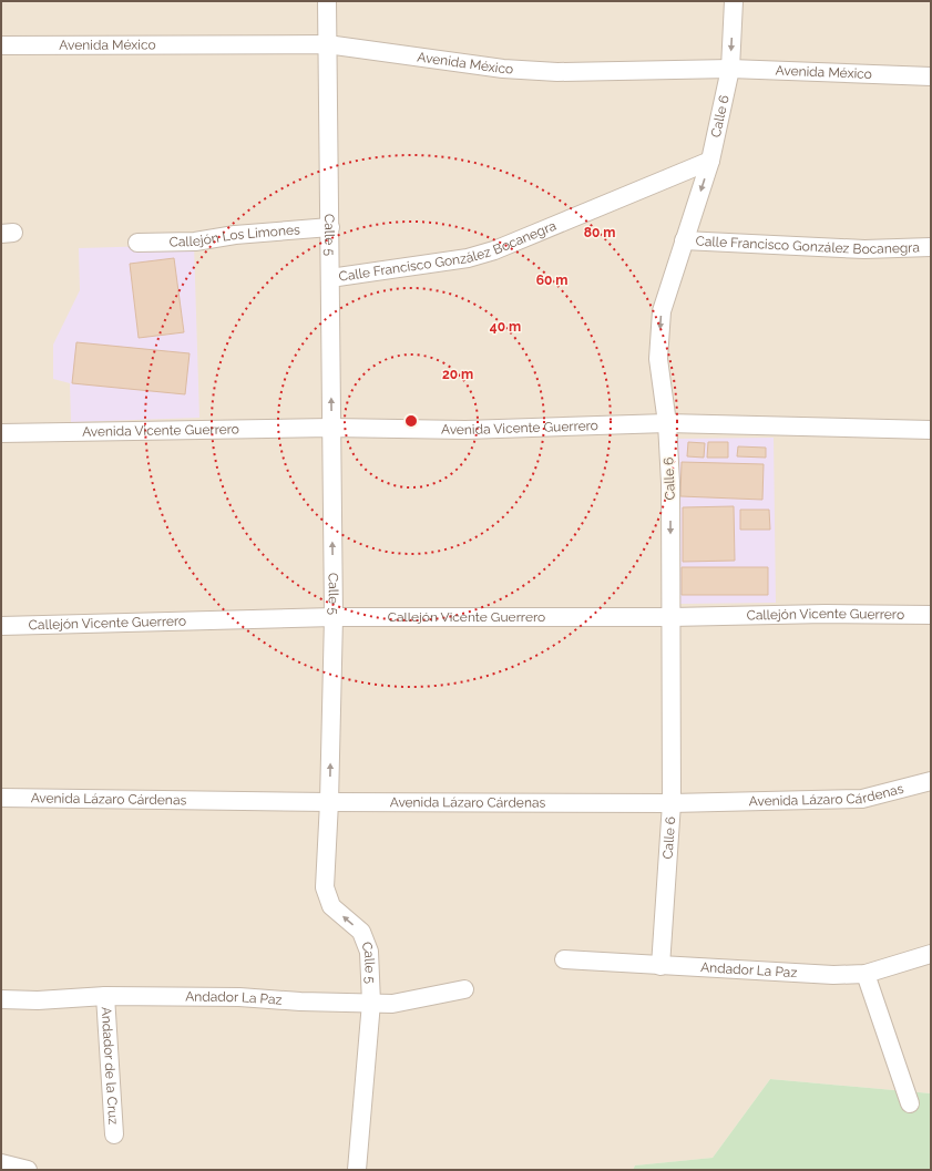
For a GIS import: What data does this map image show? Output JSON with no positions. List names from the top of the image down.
{
  "streets": {
    "street": [
      "Avenida México",
      "Calle 6",
      "Calle 5",
      "Callejón Los Limones",
      "Calle Francisco González Bocanegra",
      "Avenida Vicente Guerrero",
      "Callejón Vicente Guerrero",
      "Avenida Lázaro Cárdenas",
      "Andador La Paz",
      "Andador de la Cruz"
    ]
  },
  "crossings": [
    ["Avenida México", "Calle 6"],
    ["Avenida México", "Calle 5"],
    ["Calle 6", "Calle Francisco González Bocanegra"],
    ["Calle 6", "Avenida Vicente Guerrero"],
    ["Calle 6", "Callejón Vicente Guerrero"],
    ["Calle 6", "Avenida Lázaro Cárdenas"],
    ["Calle 6", "Andador La Paz"],
    ["Calle 5", "Callejón Los Limones"],
    ["Calle 5", "Calle Francisco González Bocanegra"],
    ["Calle 5", "Avenida Vicente Guerrero"],
    ["Calle 5", "Callejón Vicente Guerrero"],
    ["Calle 5", "Avenida Lázaro Cárdenas"],
    ["Calle 5", "Andador La Paz"],
    ["Andador La Paz", "Andador de la Cruz"]
  ],
  "one_way": ["Calle 6", "Calle 5"],
  "rings": [
    "80 m",
    "60 m",
    "40 m",
    "20 m"
  ]
}
